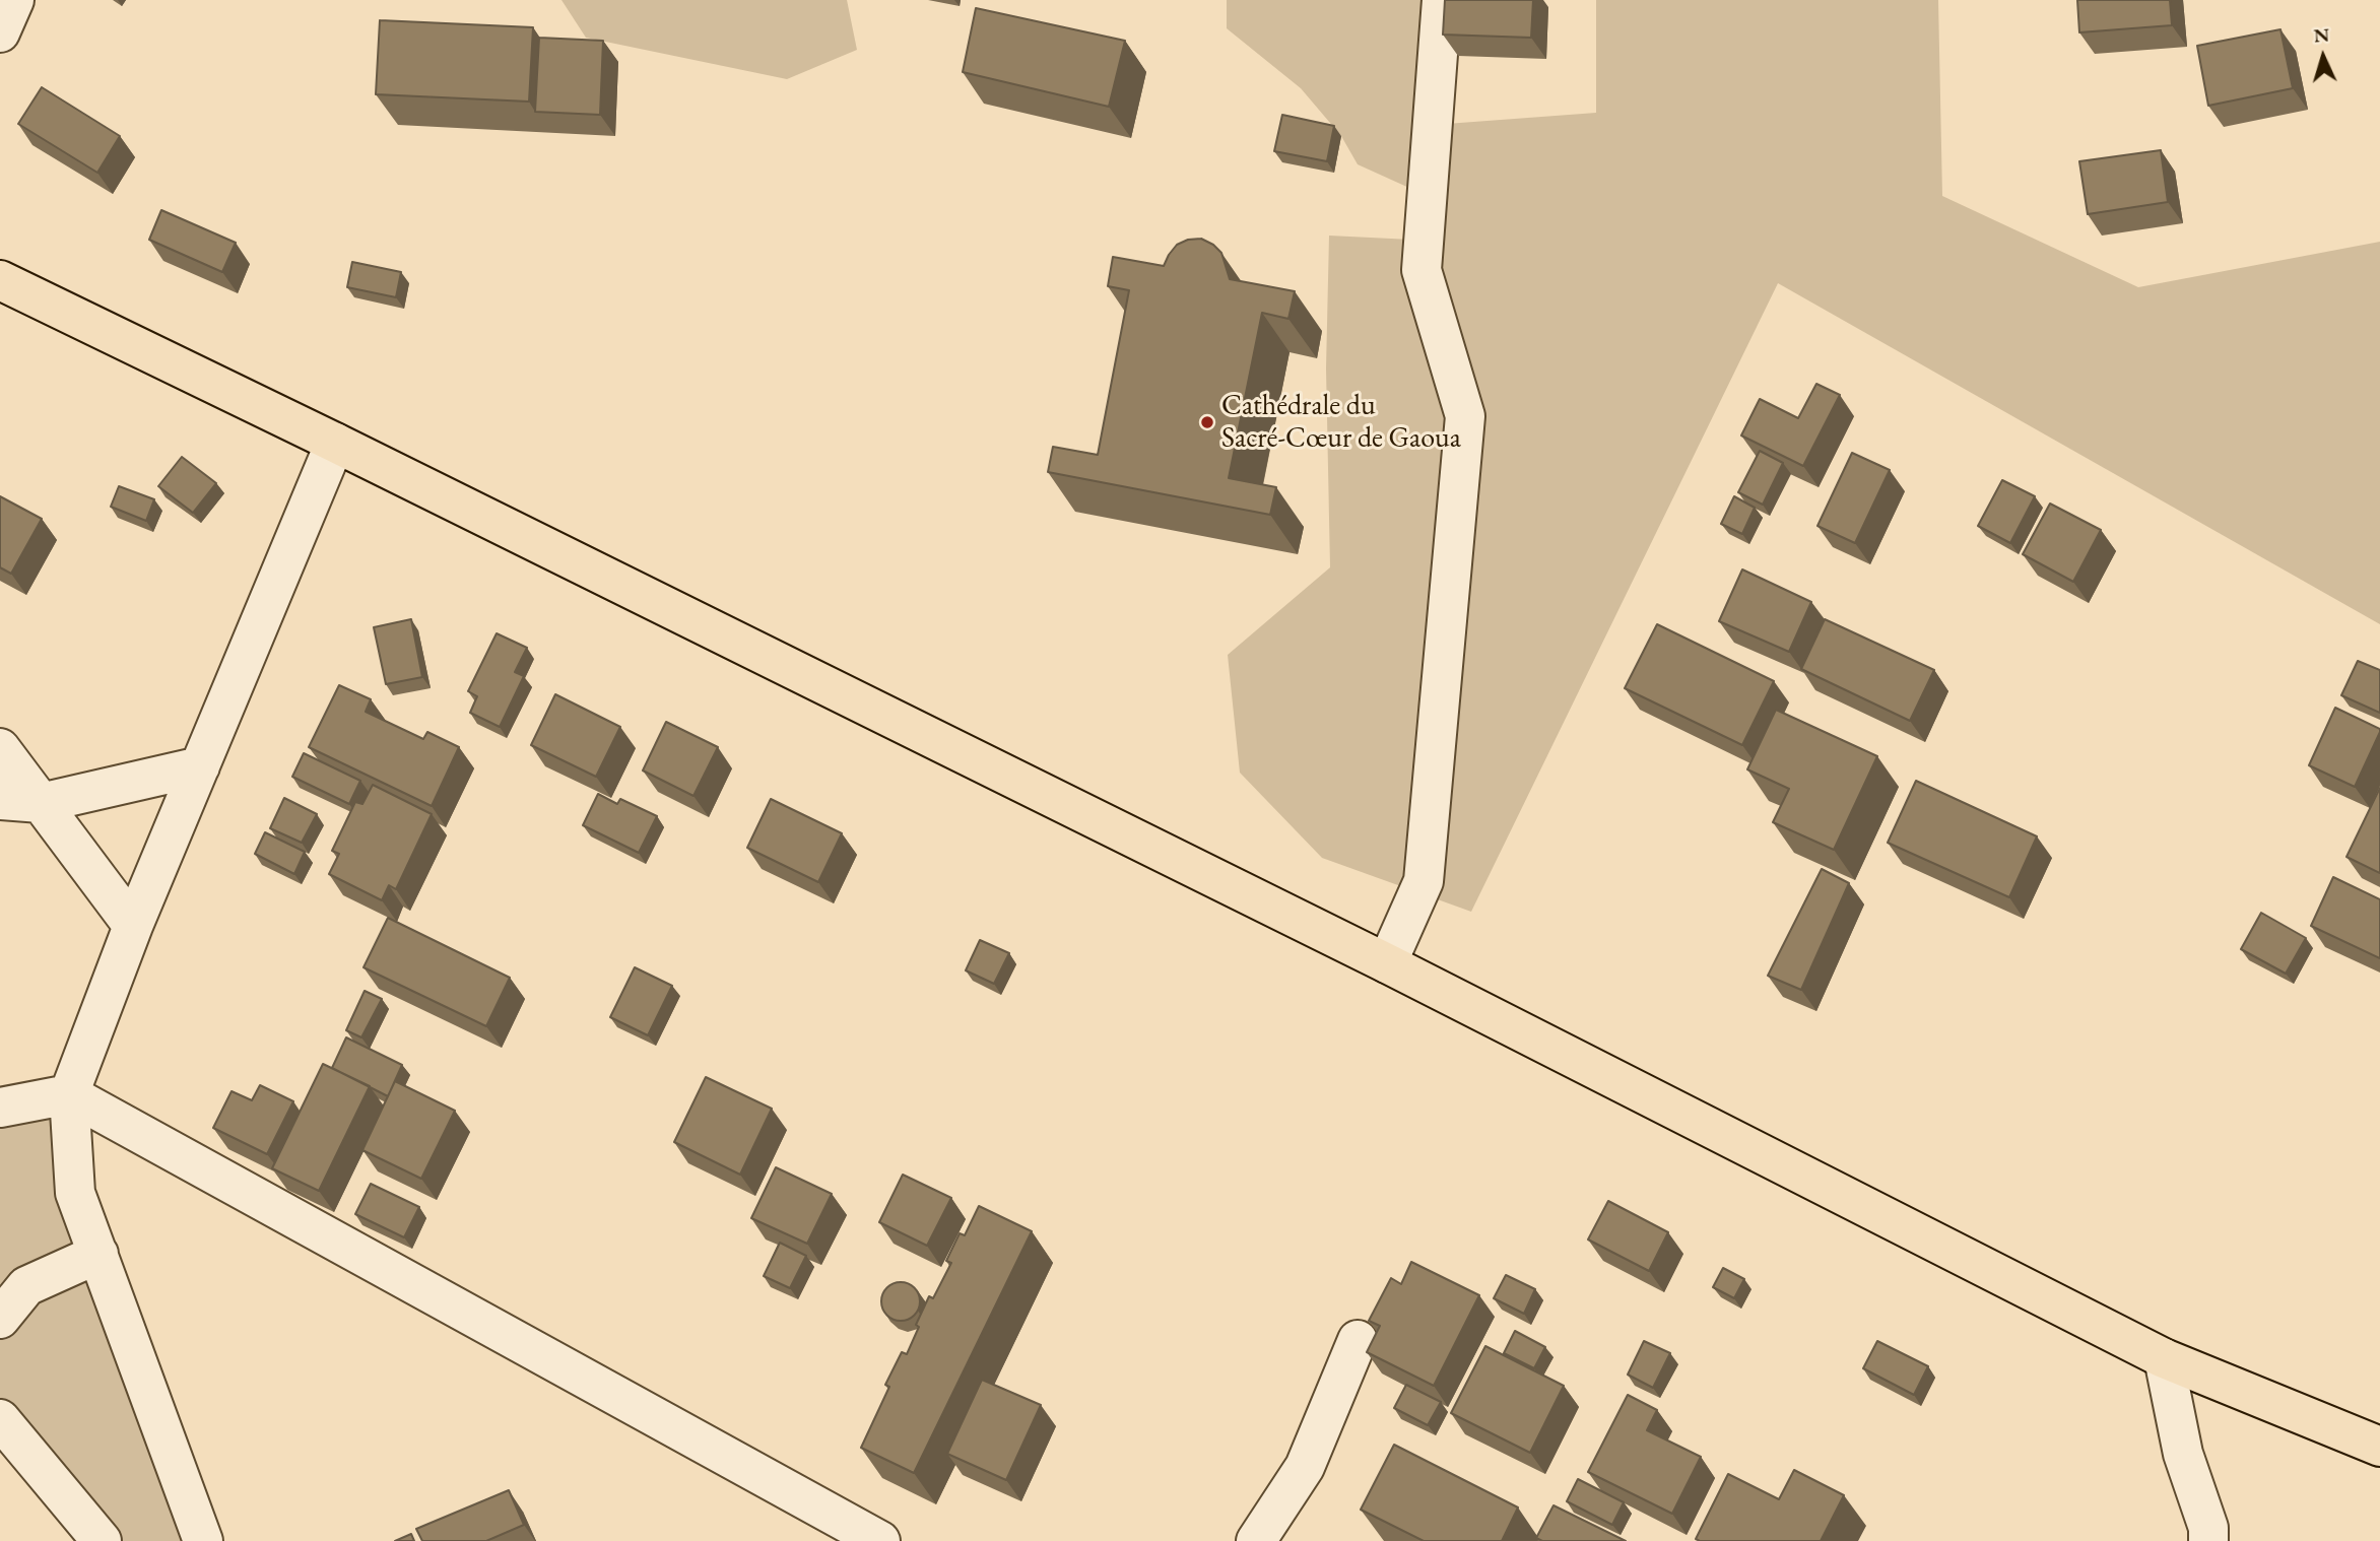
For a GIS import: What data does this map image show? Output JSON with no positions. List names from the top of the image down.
{
  "places": ["Cathédrale du Sacré-Cœur de Gaoua"],
  "north": "top"
}
